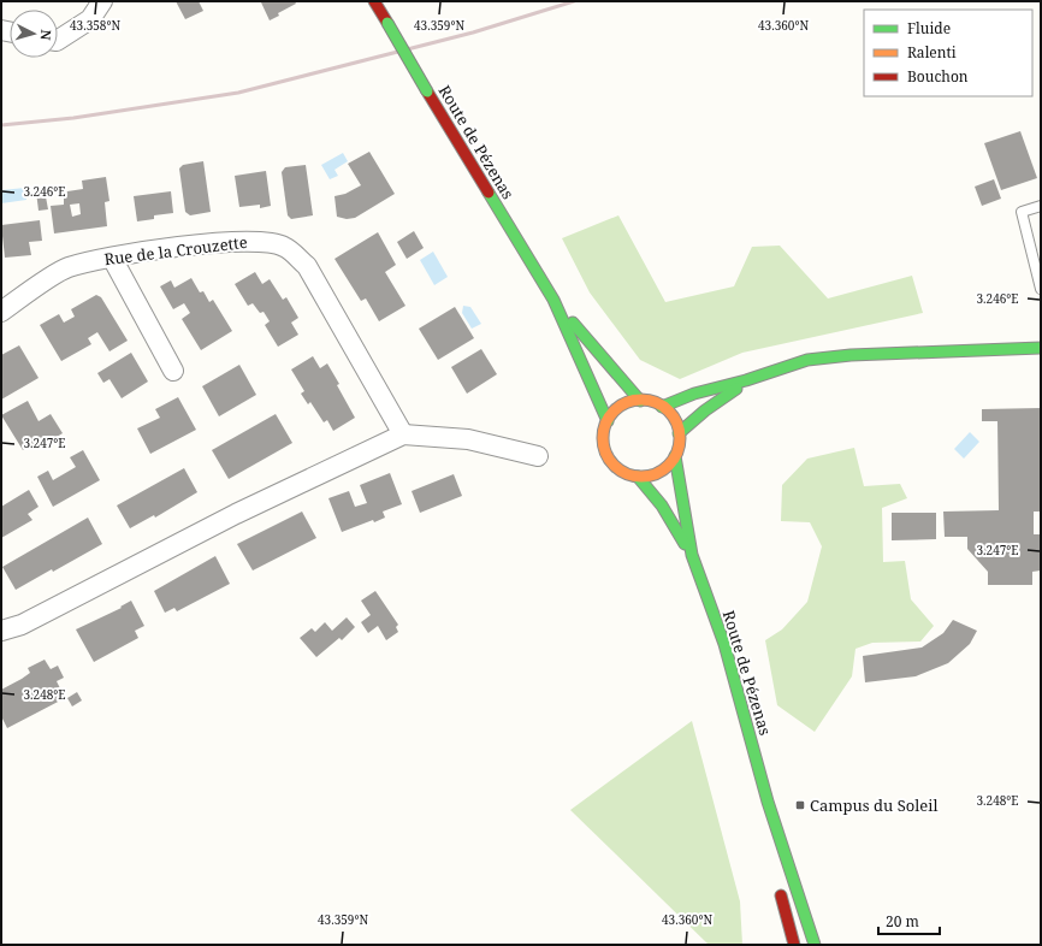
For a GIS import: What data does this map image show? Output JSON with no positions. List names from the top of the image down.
{
  "streets": {
    "main road": ["Route de Pézenas"],
    "street": ["Rue de la Crouzette"]
  },
  "places": {
    "transit": ["Campus du Soleil"]
  },
  "legend": ["Fluide", "Ralenti", "Bouchon"],
  "scale_bar": "20 m",
  "north": "right",
  "coordinates": [
    "43.358°N",
    "43.359°N",
    "43.360°N",
    "3.246°E",
    "3.247°E",
    "3.248°E"
  ]
}
